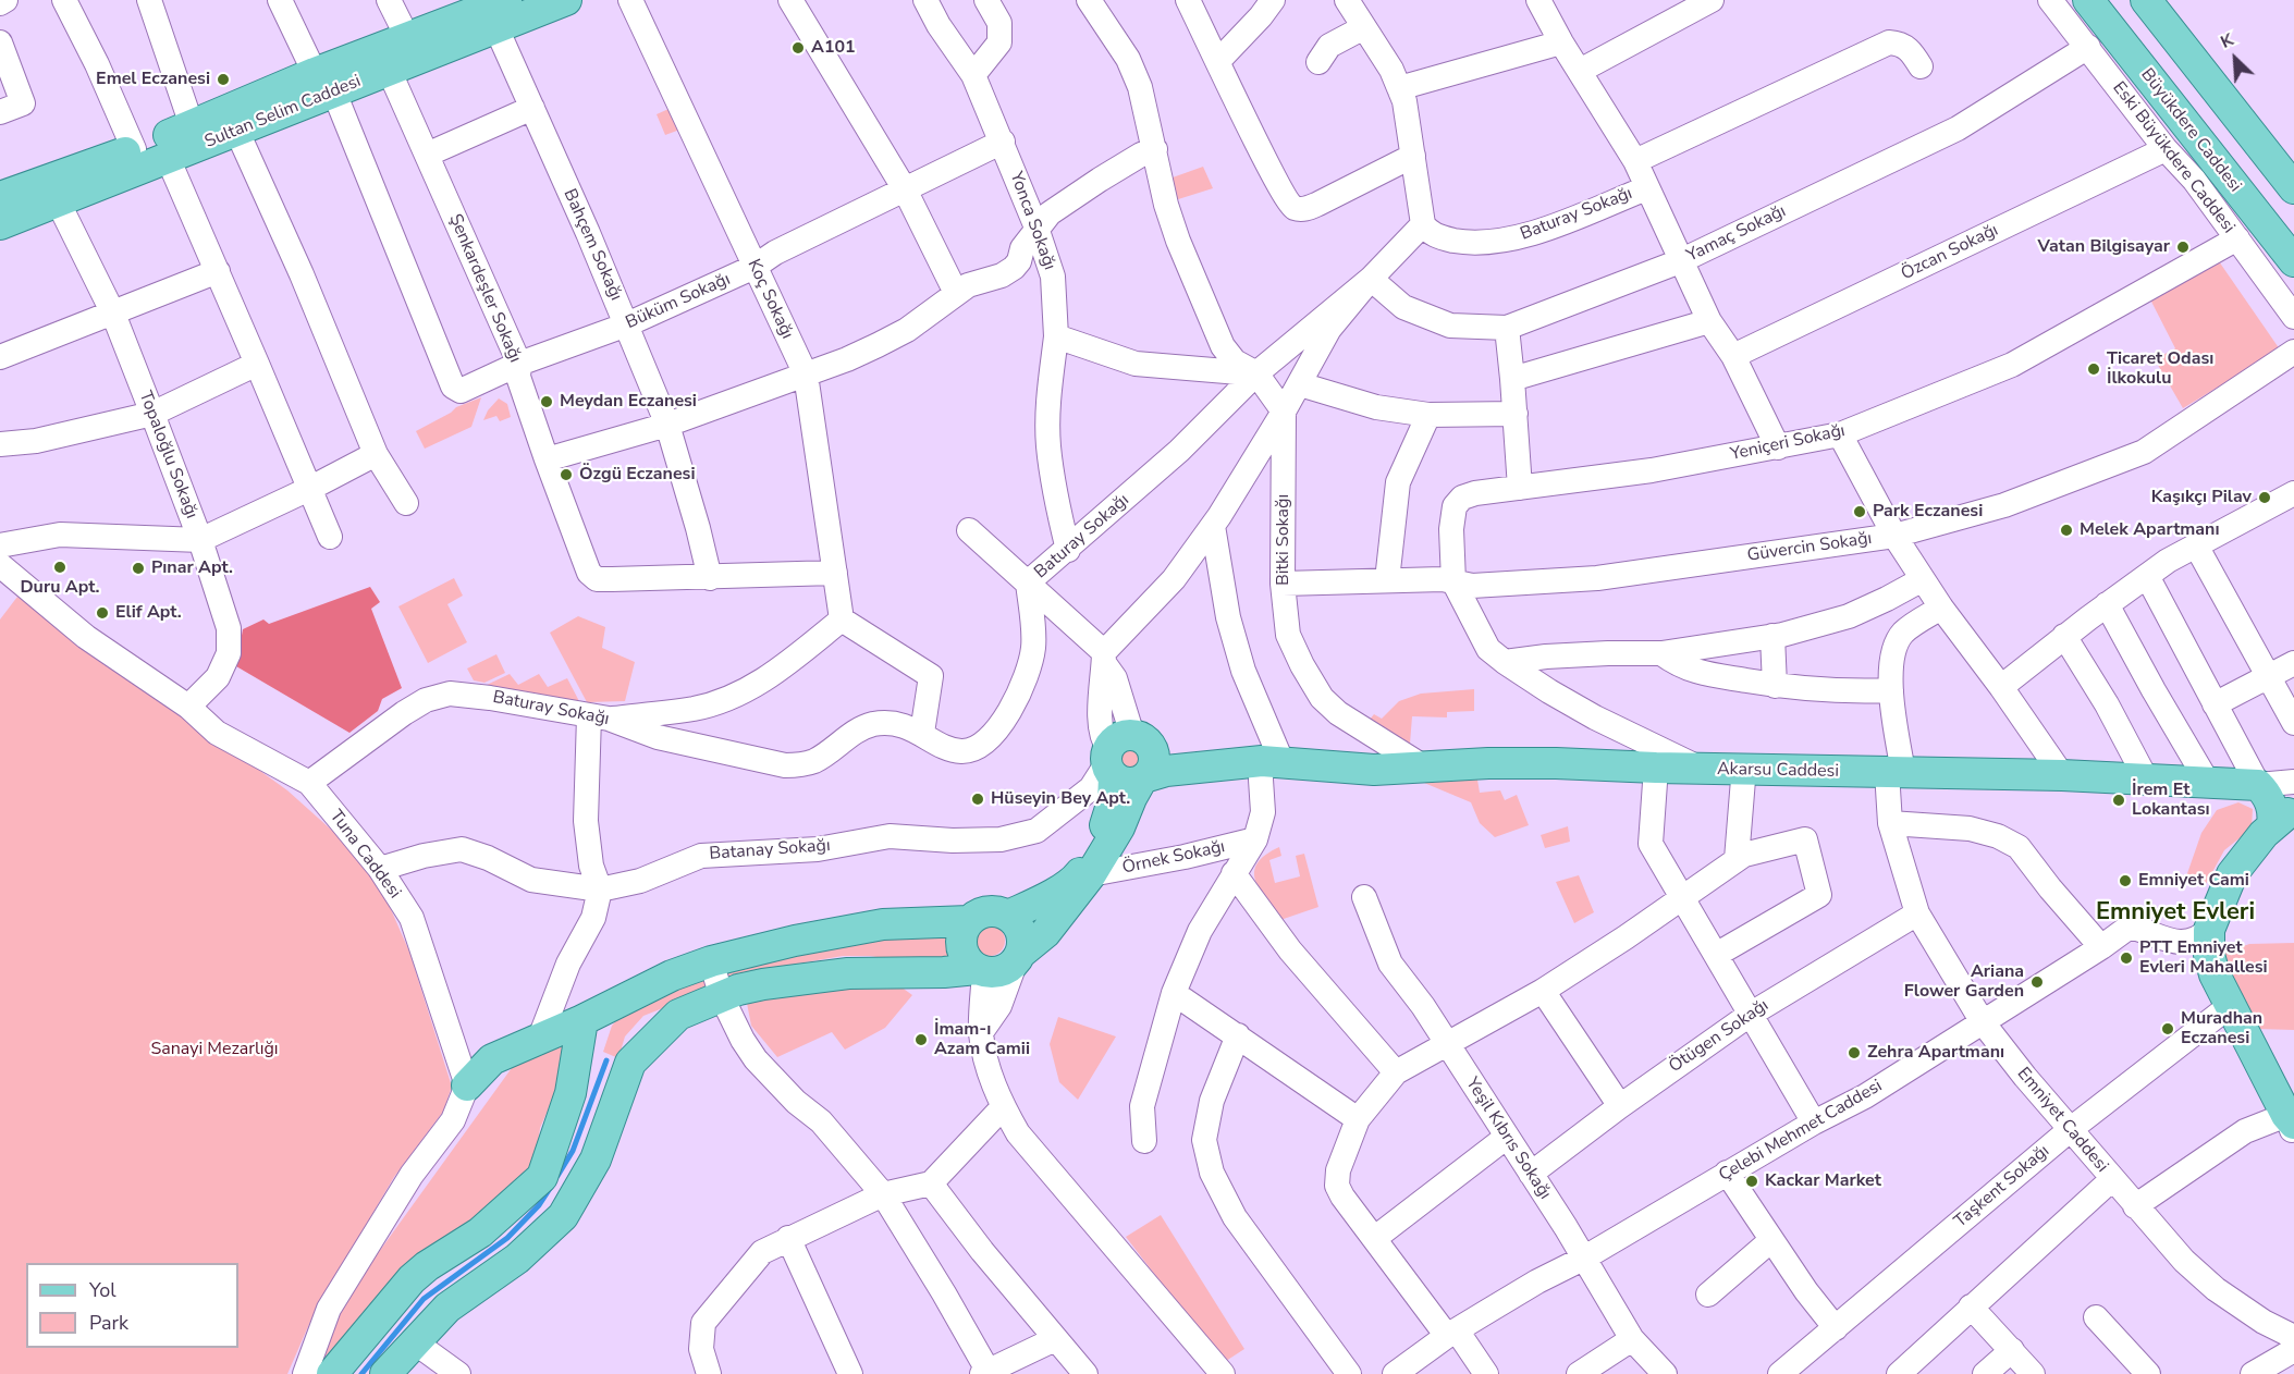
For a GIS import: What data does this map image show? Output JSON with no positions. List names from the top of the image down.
{
  "streets": {
    "main road": ["Sultan Selim Caddesi", "Büyükdere Caddesi", "Akarsu Caddesi"],
    "street": [
      "Eski Büyükdere Caddesi",
      "Baturay Sokağı",
      "Yonca Sokağı",
      "Yamaç Sokağı",
      "Bahçem Sokağı",
      "Özcan Sokağı",
      "Şenkardeşler Sokağı",
      "Koç Sokağı",
      "Büküm Sokağı",
      "Yeniçeri Sokağı",
      "Topaloğlu Sokağı",
      "Bitki Sokağı",
      "Güvercin Sokağı",
      "Batanay Sokağı",
      "Tuna Caddesi",
      "Örnek Sokağı",
      "Ötügen Sokağı",
      "Emniyet Caddesi",
      "Çelebi Mehmet Caddesi",
      "Yeşil Kıbrıs Sokağı",
      "Taşkent Sokağı"
    ]
  },
  "crossings": [
    ["Sultan Selim Caddesi", "Bahçem Sokağı"],
    ["Sultan Selim Caddesi", "Şenkardeşler Sokağı"],
    ["Sultan Selim Caddesi", "Büküm Sokağı"],
    ["Sultan Selim Caddesi", "Topaloğlu Sokağı"],
    ["Eski Büyükdere Caddesi", "Yamaç Sokağı"],
    ["Eski Büyükdere Caddesi", "Özcan Sokağı"],
    ["Eski Büyükdere Caddesi", "Yeniçeri Sokağı"],
    ["Baturay Sokağı", "Yonca Sokağı"],
    ["Baturay Sokağı", "Yamaç Sokağı"],
    ["Baturay Sokağı", "Tuna Caddesi"],
    ["Yonca Sokağı", "Büküm Sokağı"],
    ["Bahçem Sokağı", "Şenkardeşler Sokağı"],
    ["Bahçem Sokağı", "Büküm Sokağı"],
    ["Şenkardeşler Sokağı", "Koç Sokağı"],
    ["Şenkardeşler Sokağı", "Büküm Sokağı"],
    ["Koç Sokağı", "Büküm Sokağı"],
    ["Yeniçeri Sokağı", "Güvercin Sokağı"],
    ["Topaloğlu Sokağı", "Tuna Caddesi"],
    ["Bitki Sokağı", "Güvercin Sokağı"],
    ["Bitki Sokağı", "Akarsu Caddesi"],
    ["Akarsu Caddesi", "Batanay Sokağı"],
    ["Akarsu Caddesi", "Emniyet Caddesi"],
    ["Batanay Sokağı", "Tuna Caddesi"],
    ["Ötügen Sokağı", "Emniyet Caddesi"],
    ["Ötügen Sokağı", "Yeşil Kıbrıs Sokağı"],
    ["Emniyet Caddesi", "Çelebi Mehmet Caddesi"],
    ["Emniyet Caddesi", "Taşkent Sokağı"],
    ["Çelebi Mehmet Caddesi", "Yeşil Kıbrıs Sokağı"]
  ],
  "districts": ["Emniyet Evleri"],
  "parks": ["Sanayi Mezarlığı"],
  "places": [
    "A101",
    "Emel Eczanesi",
    "Vatan Bilgisayar",
    "Ticaret Odası İlkokulu",
    "Meydan Eczanesi",
    "Özgü Eczanesi",
    "Kaşıkçı Pilav",
    "Park Eczanesi",
    "Melek Apartmanı",
    "Duru Apt.",
    "Pınar Apt.",
    "Elif Apt.",
    "Hüseyin Bey Apt.",
    "İrem Et Lokantası",
    "Emniyet Cami",
    "PTT Emniyet Evleri Mahallesi",
    "Ariana Flower Garden",
    "Muradhan Eczanesi",
    "İmam-ı Azam Camii",
    "Zehra Apartmanı",
    "Kackar Market"
  ],
  "legend": ["Yol", "Park"],
  "north": "top left"
}
